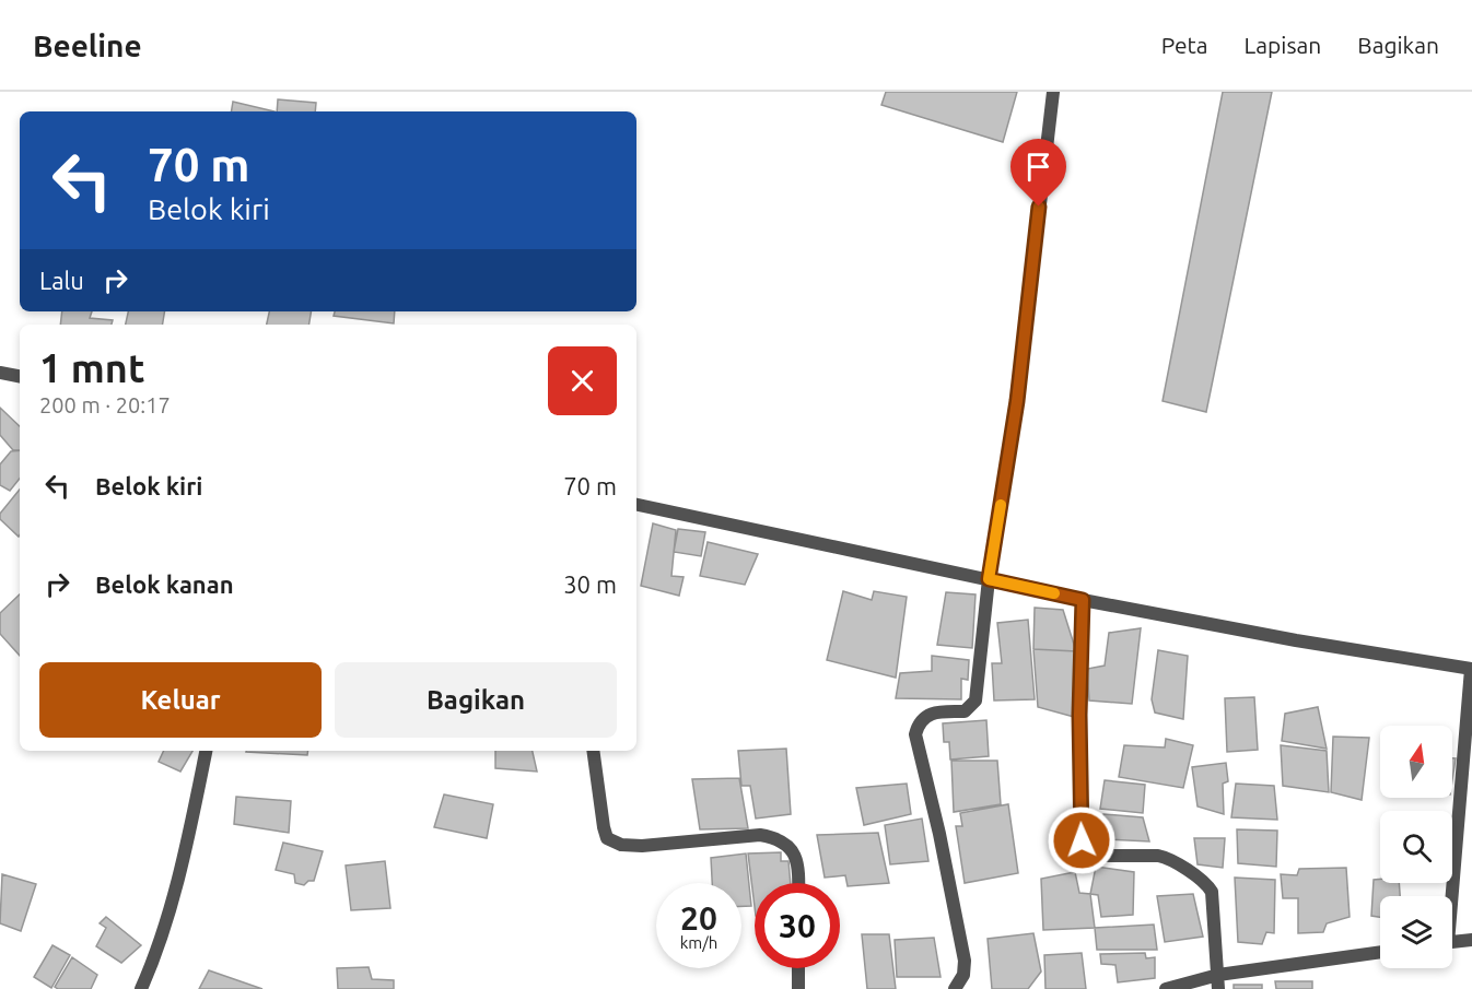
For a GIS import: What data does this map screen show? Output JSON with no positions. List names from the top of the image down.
{
  "north": "top",
  "page": {
    "header": "Beeline",
    "nav": ["Peta", "Lapisan", "Bagikan"],
    "turn": ["70 m", "Belok kiri"],
    "then": "Lalu",
    "heading": ["1 mnt", "200 m · 20:17"],
    "list": [
      {
        "name": "Belok kiri",
        "value": "70 m"
      },
      {
        "name": "Belok kanan",
        "value": "30 m"
      }
    ],
    "buttons": ["Keluar", "Bagikan"],
    "speed": "20 km/h",
    "limit": "30"
  }
}
